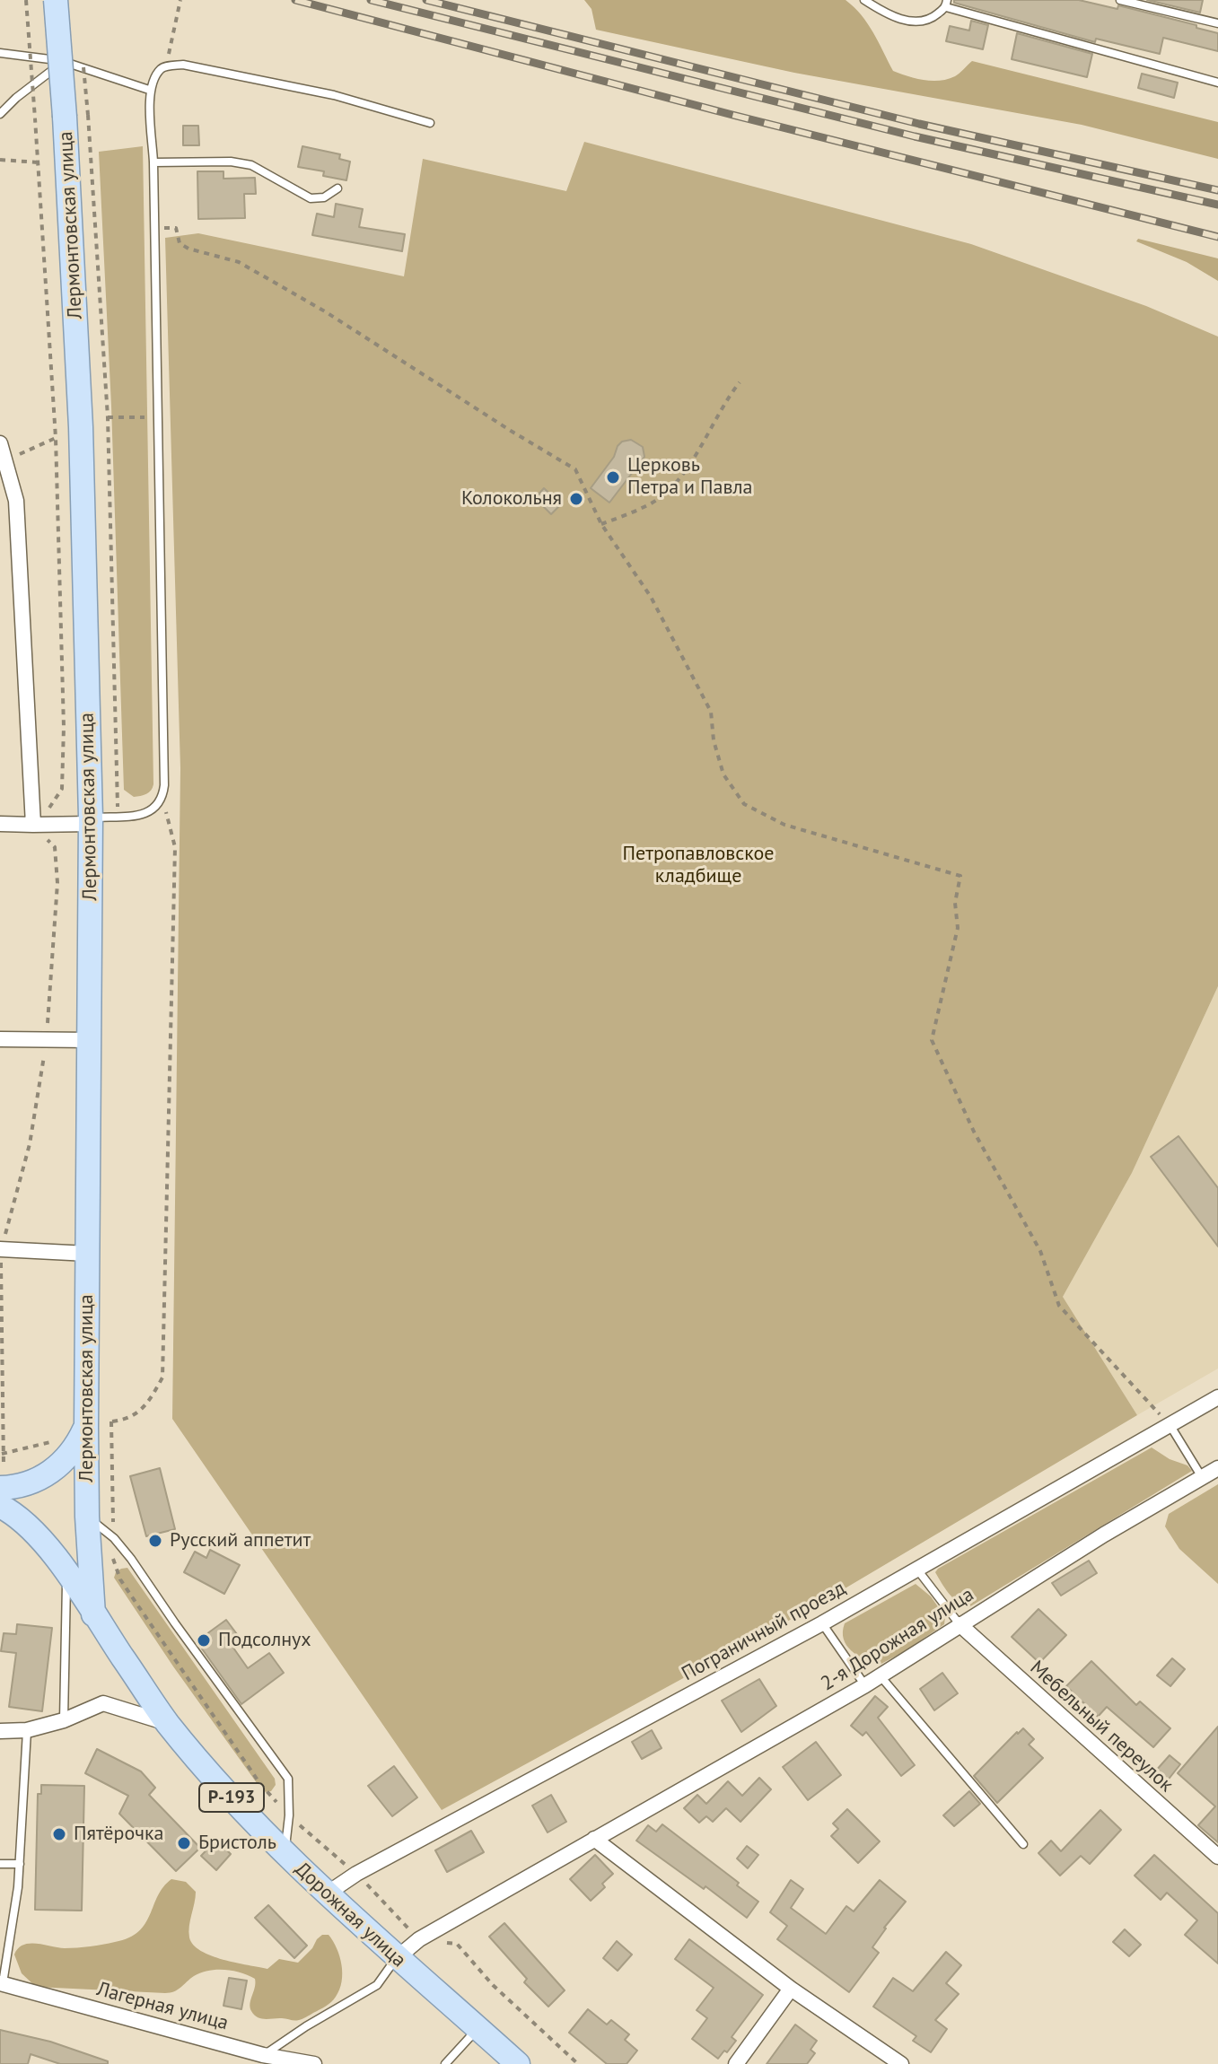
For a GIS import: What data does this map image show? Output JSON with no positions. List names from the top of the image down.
{
  "streets": {
    "main road": ["Лермонтовская улица", "Р-193", "Дорожная улица"],
    "street": [
      "Пограничный проезд",
      "2-я Дорожная улица",
      "Мебельный переулок",
      "Лагерная улица"
    ]
  },
  "crossings": [
    ["Лермонтовская улица", "Дорожная улица"],
    ["Пограничный проезд", "Дорожная улица"],
    ["2-я Дорожная улица", "Мебельный переулок"],
    ["2-я Дорожная улица", "Дорожная улица"]
  ],
  "parks": ["Петропавловское кладбище"],
  "places": [
    "Церковь Петра и Павла",
    "Колокольня",
    "Русский аппетит",
    "Подсолнух",
    "Пятёрочка",
    "Бристоль"
  ]
}
